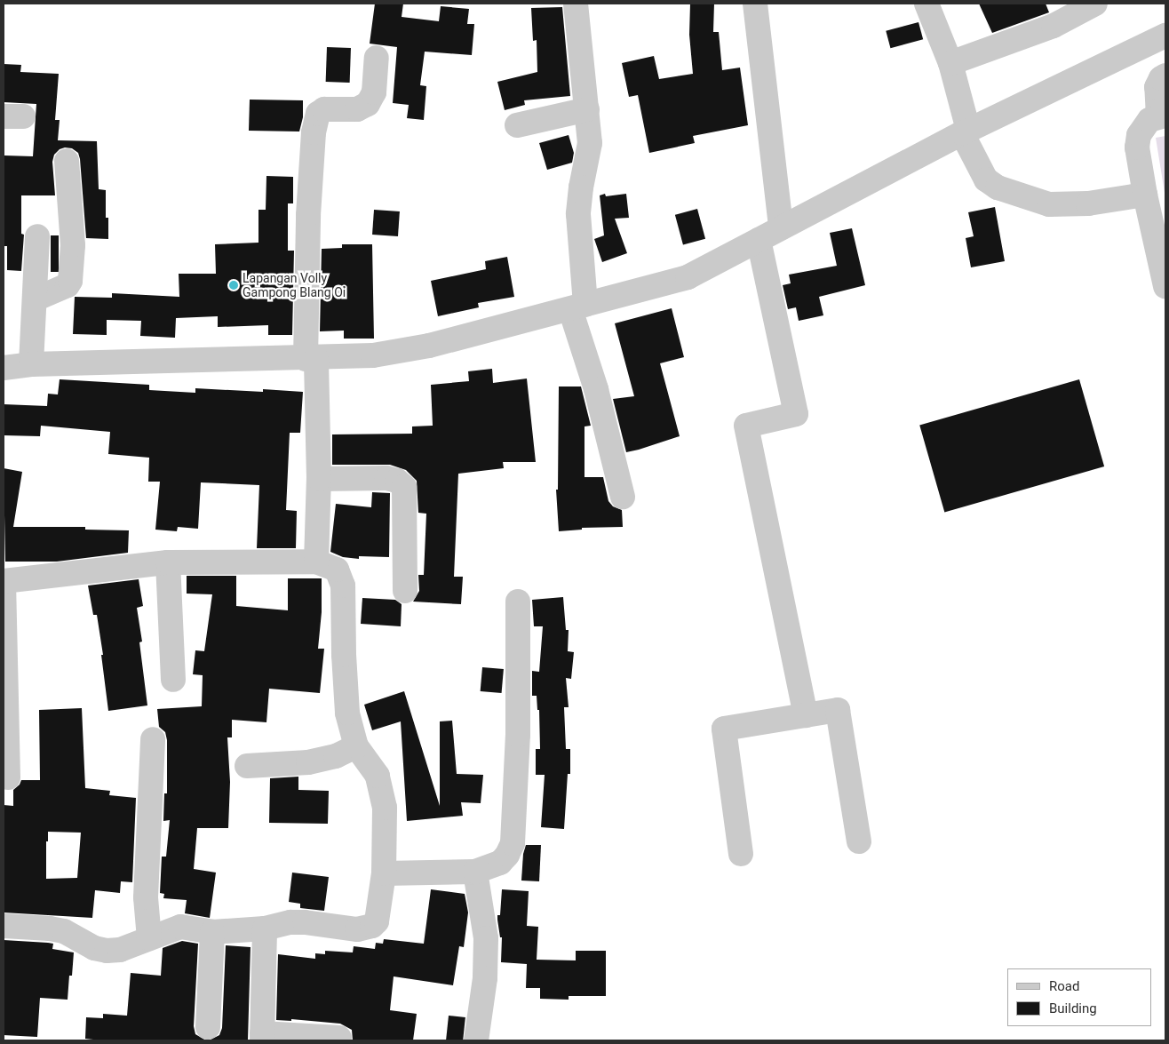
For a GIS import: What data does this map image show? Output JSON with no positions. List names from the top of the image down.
{
  "places": ["Lapangan Volly Gampong Blang Oi"],
  "legend": ["Road", "Building"]
}
